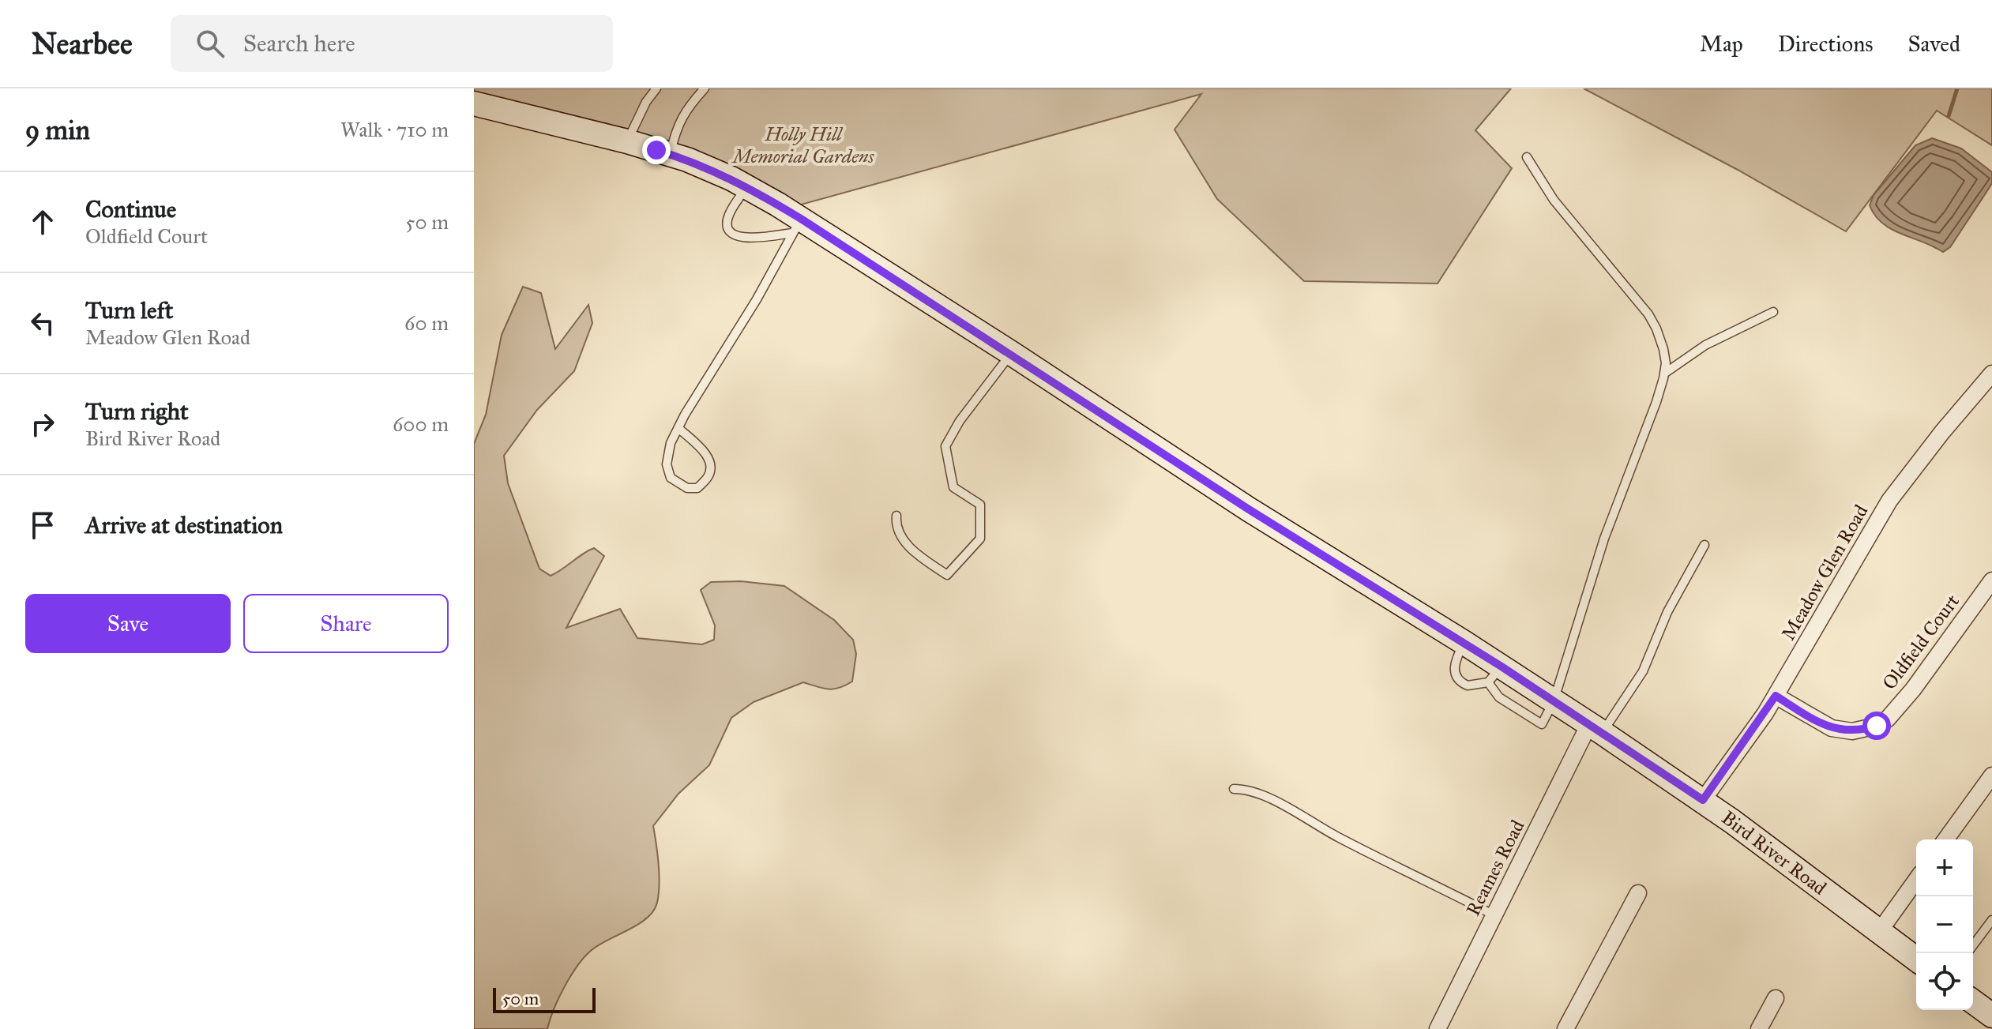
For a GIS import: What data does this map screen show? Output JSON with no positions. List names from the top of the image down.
{
  "streets": {
    "street": [
      "Meadow Glen Road",
      "Oldfield Court",
      "Bird River Road",
      "Reames Road"
    ]
  },
  "crossings": [
    ["Meadow Glen Road", "Oldfield Court"],
    ["Meadow Glen Road", "Bird River Road"],
    ["Bird River Road", "Reames Road"]
  ],
  "parks": ["Holly Hill Memorial Gardens"],
  "scale_bar": "50 m",
  "page": {
    "header": "Nearbee",
    "search": "Search here",
    "nav": ["Map", "Directions", "Saved"],
    "heading": ["9 min", "Walk · 710 m"],
    "list": [
      ["Continue", "Oldfield Court", "50 m"],
      ["Turn left", "Meadow Glen Road", "60 m"],
      ["Turn right", "Bird River Road", "600 m"],
      "Arrive at destination"
    ],
    "buttons": ["Save", "Share"],
    "map_buttons": ["+", "−"],
    "scale": "50 m"
  }
}
